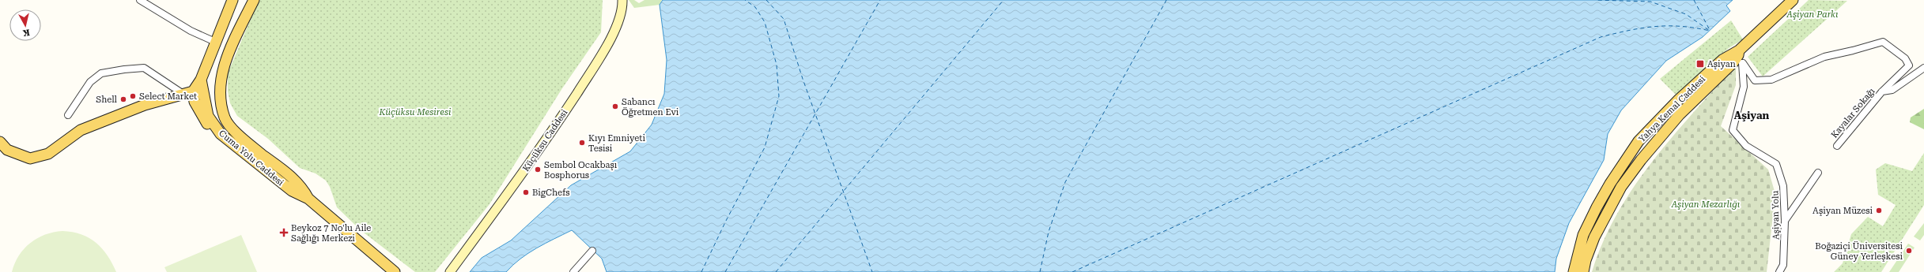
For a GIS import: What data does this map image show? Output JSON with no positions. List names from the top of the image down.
{
  "streets": {
    "main road": ["Yahya Kemal Caddesi", "Cuma Yolu Caddesi"],
    "street": ["Kayalar Sokağı", "Küçüksu Caddesi", "Aşiyan Yolu"]
  },
  "crossings": [
    ["Yahya Kemal Caddesi", "Aşiyan Yolu"],
    ["Kayalar Sokağı", "Aşiyan Yolu"]
  ],
  "districts": ["Aşiyan"],
  "parks": ["Aşiyan Parkı", "Küçüksu Mesiresi", "Aşiyan Mezarlığı"],
  "places": {
    "transit": ["Aşiyan"],
    "other": [
      "Select Market",
      "Shell",
      "Sabancı Öğretmen Evi",
      "Kıyı Emniyeti Tesisi",
      "Sembol Ocakbaşı Bosphorus",
      "BigChefs",
      "Aşiyan Müzesi",
      "Boğaziçi Üniversitesi Güney Yerleşkesi"
    ],
    "health": ["Beykoz 7 No'lu Aile Sağlığı Merkezi"]
  },
  "north": "bottom"
}
